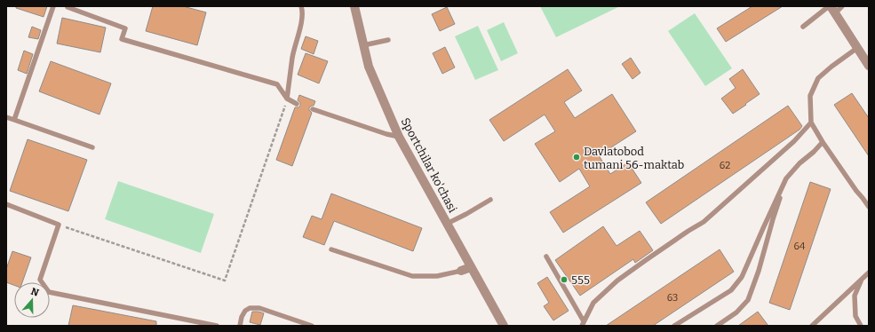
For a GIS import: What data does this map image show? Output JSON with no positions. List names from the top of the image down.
{
  "streets": {
    "street": ["Sportchilar ko'chasi"]
  },
  "places": ["Davlatobod tumani 56-maktab", "555"],
  "house_numbers": ["62", "64", "63"],
  "north": "top"
}
